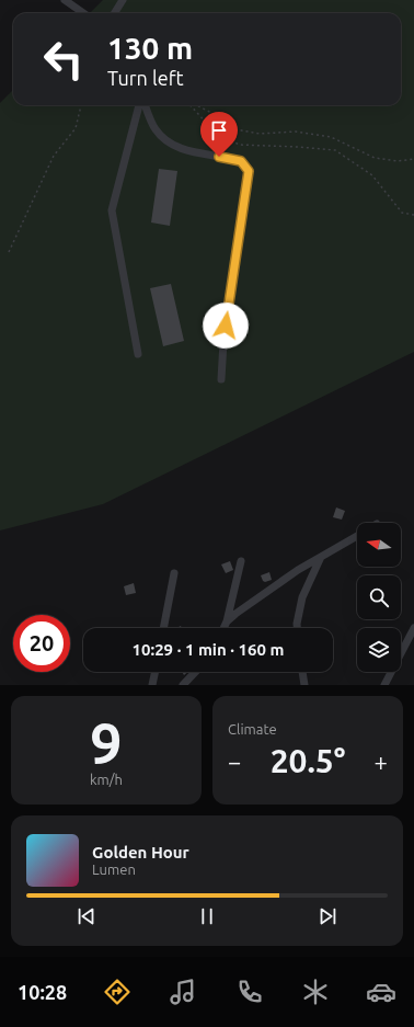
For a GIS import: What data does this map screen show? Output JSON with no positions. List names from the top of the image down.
{
  "north": "left",
  "page": {
    "turn": ["130 m", "Turn left"],
    "limit": "20",
    "trip": "10:29 · 1 min · 160 m",
    "tile": [
      ["9", "km/h"],
      "Climate"
    ],
    "heat": ["−", "20.5°", "+"],
    "song": ["Golden Hour", "Lumen"],
    "tabs": "10:28"
  }
}
